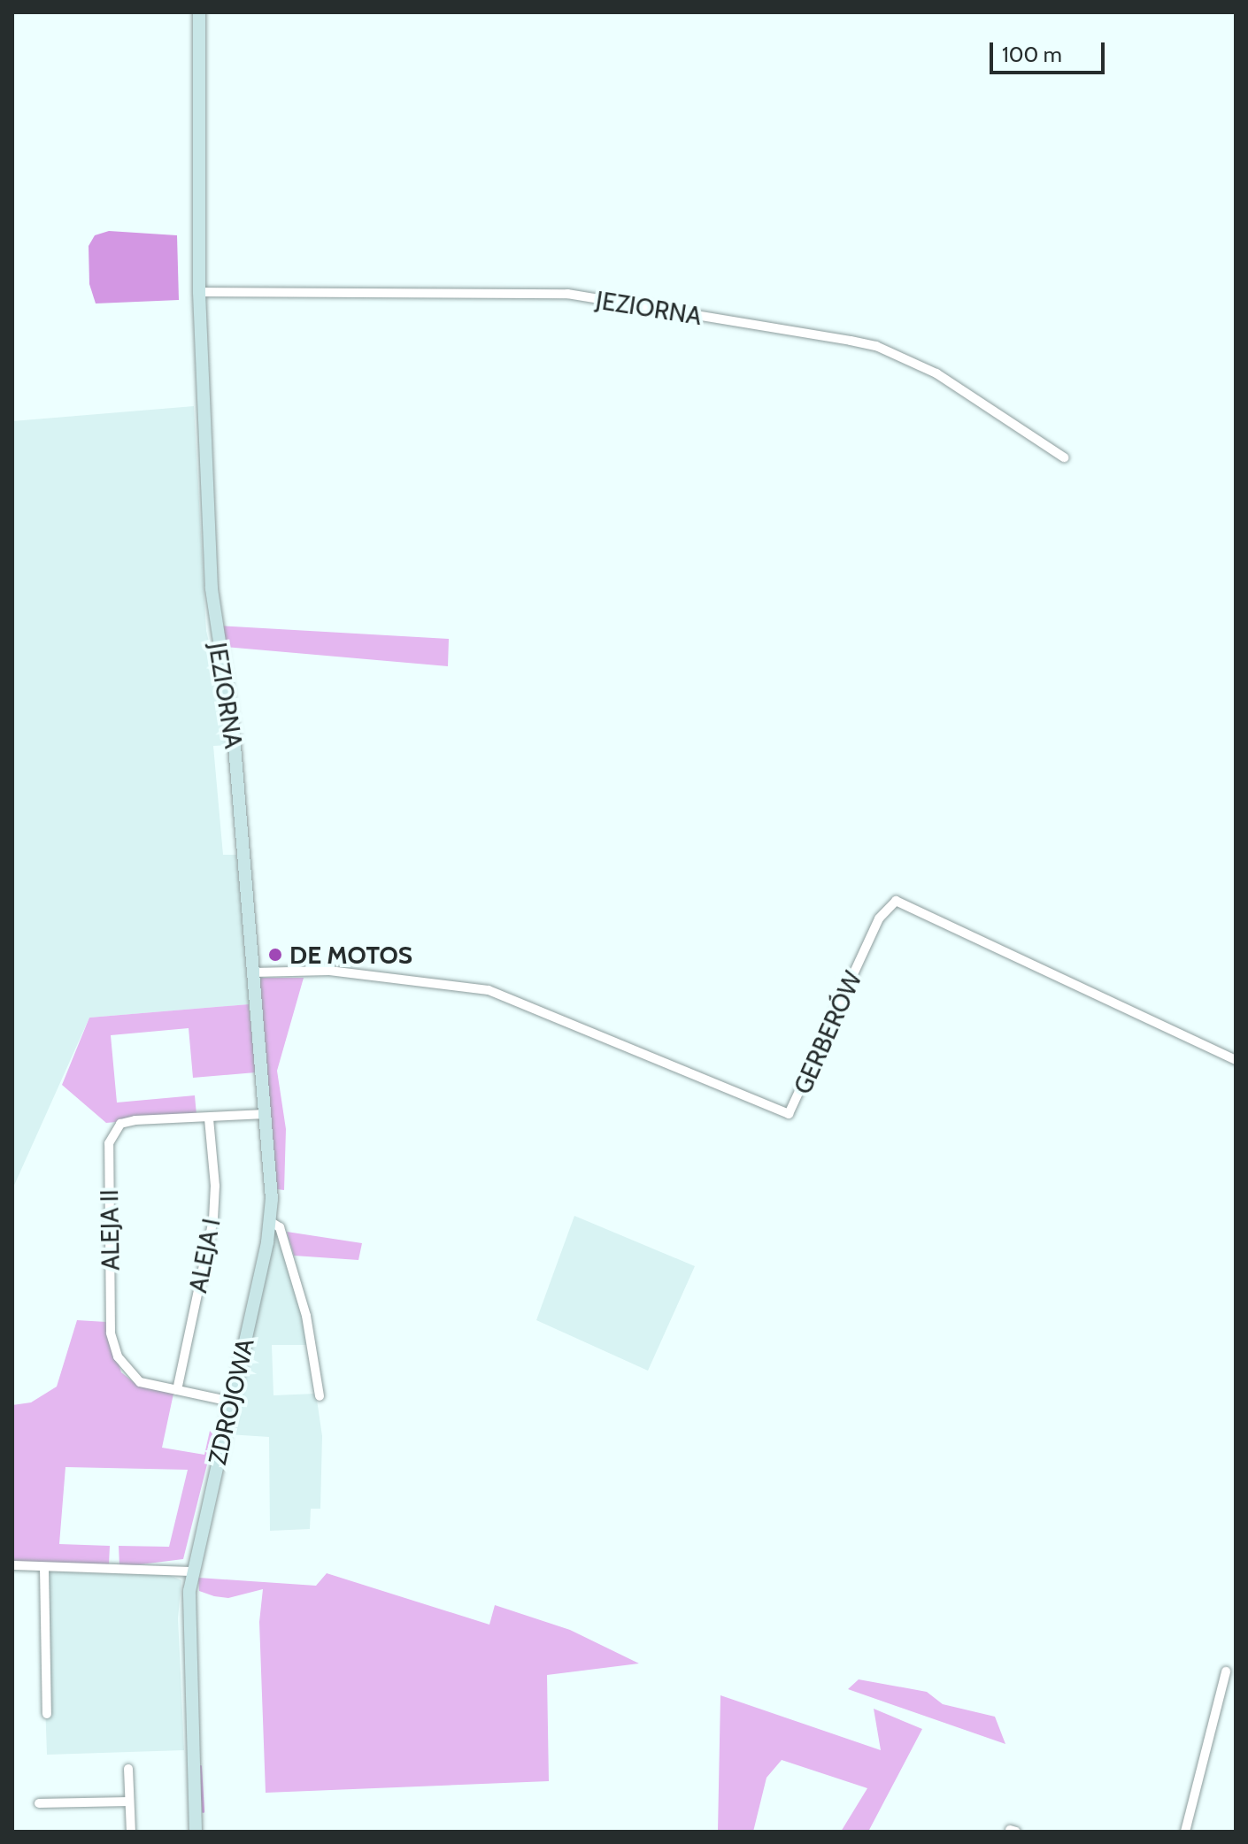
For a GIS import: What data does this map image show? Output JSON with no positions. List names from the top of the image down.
{
  "streets": {
    "street": [
      "JEZIORNA",
      "GERBERÓW",
      "ALEJA II",
      "ALEJA I",
      "ZDROJOWA"
    ]
  },
  "crossings": [
    ["JEZIORNA", "GERBERÓW"],
    ["JEZIORNA", "ZDROJOWA"],
    ["GERBERÓW", "ZDROJOWA"],
    ["ALEJA II", "ALEJA I"],
    ["ALEJA II", "ZDROJOWA"]
  ],
  "places": ["DE MOTOS"],
  "scale_bar": "100 m"
}
